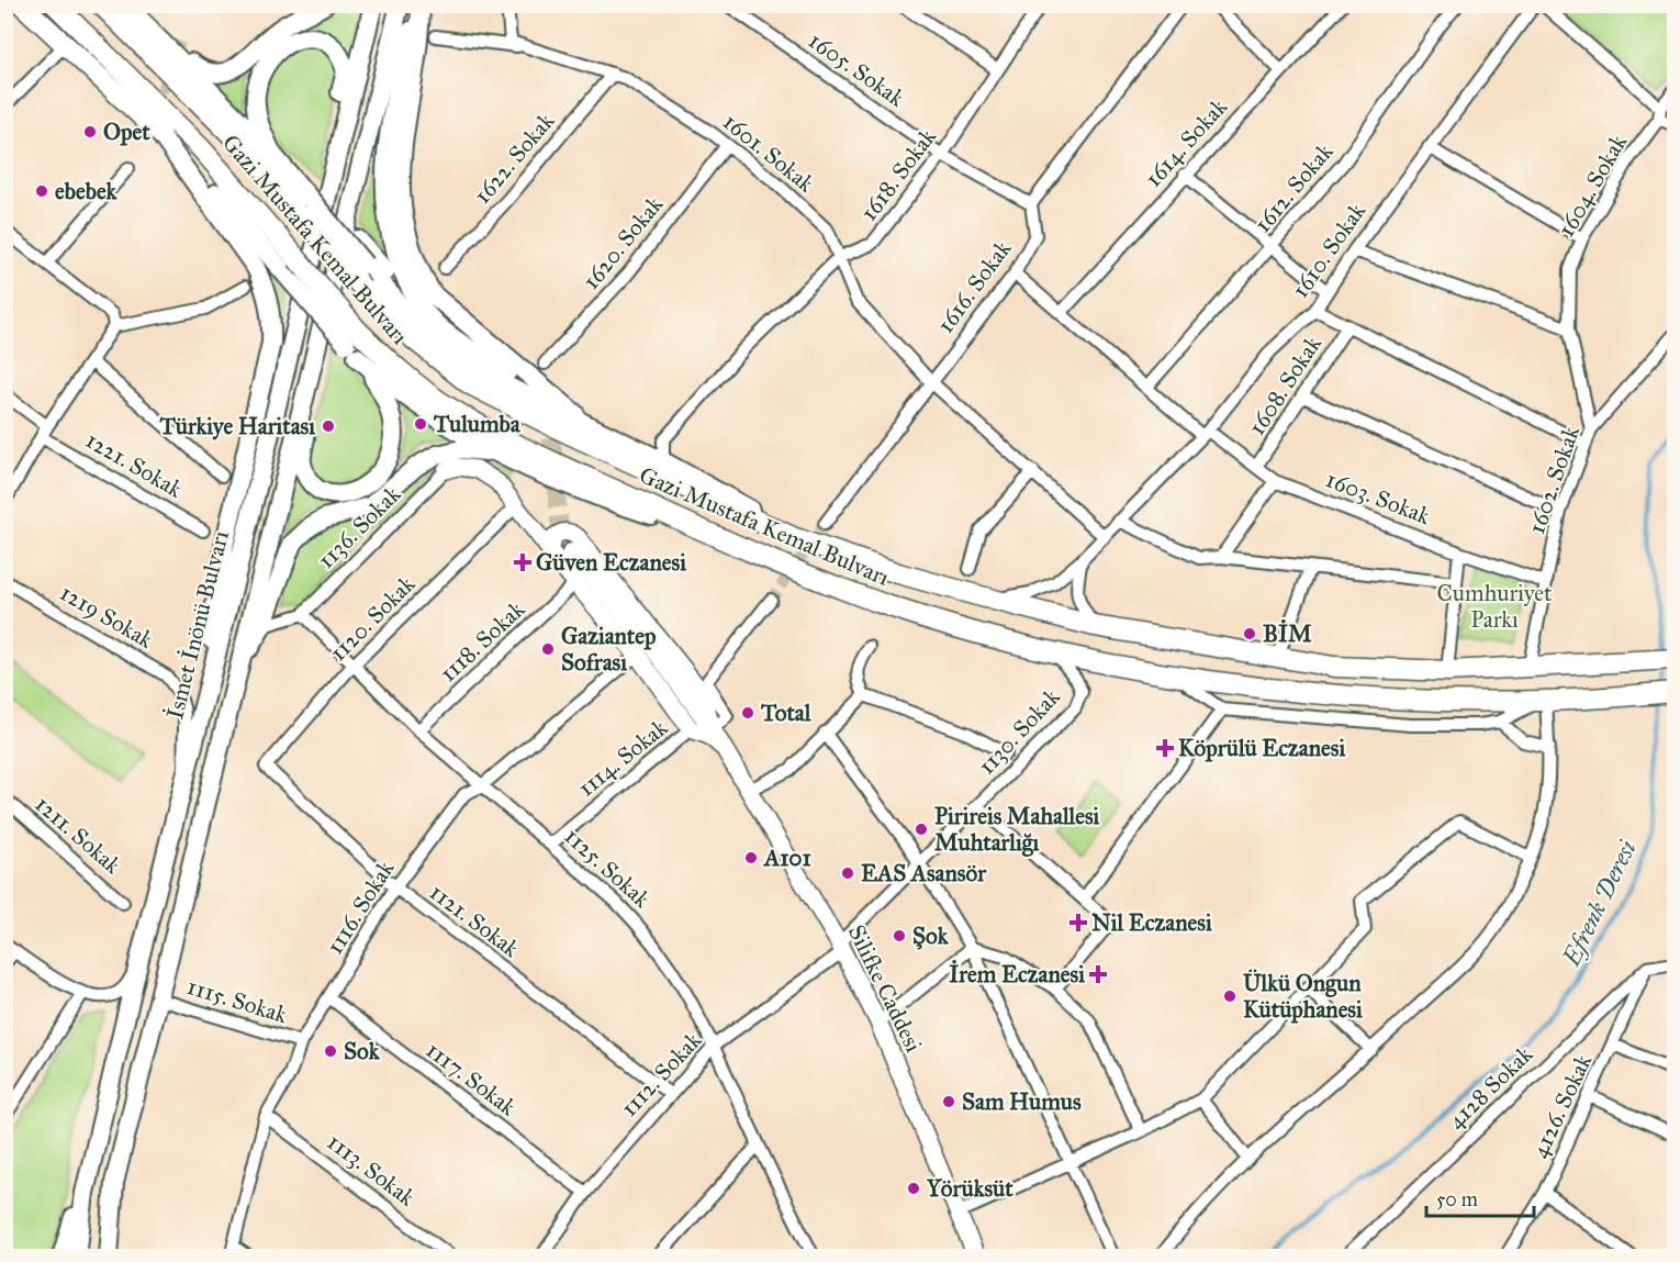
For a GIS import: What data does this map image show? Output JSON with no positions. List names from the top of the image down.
{
  "streets": {
    "highway": ["Gazi Mustafa Kemal Bulvarı"],
    "main road": ["İsmet İnönü Bulvarı"],
    "street": [
      "1605. Sokak",
      "1614. Sokak",
      "1601. Sokak",
      "1622. Sokak",
      "1618. Sokak",
      "1604. Sokak",
      "1612. Sokak",
      "1620. Sokak",
      "1610. Sokak",
      "1616. Sokak",
      "1608. Sokak",
      "1221. Sokak",
      "1602. Sokak",
      "1603. Sokak",
      "1136. Sokak",
      "1219 Sokak",
      "1120. Sokak",
      "1118. Sokak",
      "1130. Sokak",
      "1114. Sokak",
      "1211. Sokak",
      "1125. Sokak",
      "1116. Sokak",
      "1121. Sokak",
      "Silifke Caddesi",
      "1115. Sokak",
      "1112. Sokak",
      "1117. Sokak",
      "4128 Sokak",
      "4126. Sokak",
      "1113. Sokak"
    ]
  },
  "crossings": [
    ["1605. Sokak", "1618. Sokak"],
    ["1605. Sokak", "1616. Sokak"],
    ["1614. Sokak", "1603. Sokak"],
    ["1601. Sokak", "1622. Sokak"],
    ["1601. Sokak", "1618. Sokak"],
    ["1601. Sokak", "1620. Sokak"],
    ["1601. Sokak", "1610. Sokak"],
    ["1601. Sokak", "1616. Sokak"],
    ["1604. Sokak", "1602. Sokak"],
    ["1612. Sokak", "1603. Sokak"],
    ["Gazi Mustafa Kemal Bulvarı", "1610. Sokak"],
    ["Gazi Mustafa Kemal Bulvarı", "1602. Sokak"],
    ["Gazi Mustafa Kemal Bulvarı", "1130. Sokak"],
    ["1610. Sokak", "1603. Sokak"],
    ["1616. Sokak", "1603. Sokak"],
    ["1608. Sokak", "1603. Sokak"],
    ["1602. Sokak", "1603. Sokak"],
    ["1136. Sokak", "1125. Sokak"],
    ["1136. Sokak", "Silifke Caddesi"],
    ["1219 Sokak", "İsmet İnönü Bulvarı"],
    ["1120. Sokak", "1125. Sokak"],
    ["1120. Sokak", "1121. Sokak"],
    ["1120. Sokak", "Silifke Caddesi"],
    ["1118. Sokak", "1125. Sokak"],
    ["1118. Sokak", "Silifke Caddesi"],
    ["1130. Sokak", "Silifke Caddesi"],
    ["1130. Sokak", "1112. Sokak"],
    ["1114. Sokak", "1125. Sokak"],
    ["1114. Sokak", "Silifke Caddesi"],
    ["1125. Sokak", "1116. Sokak"],
    ["1125. Sokak", "1112. Sokak"],
    ["1116. Sokak", "1121. Sokak"],
    ["1116. Sokak", "Silifke Caddesi"],
    ["1116. Sokak", "1115. Sokak"],
    ["1116. Sokak", "1117. Sokak"],
    ["1116. Sokak", "1113. Sokak"],
    ["1121. Sokak", "1112. Sokak"],
    ["Silifke Caddesi", "1112. Sokak"],
    ["1112. Sokak", "1117. Sokak"],
    ["4128 Sokak", "4126. Sokak"]
  ],
  "water": ["Efrenk Deresi"],
  "parks": ["Cumhuriyet Parkı"],
  "places": {
    "other": [
      "Opet",
      "ebebek",
      "Tulumba",
      "Türkiye Haritası",
      "BİM",
      "Gaziantep Sofrası",
      "Total",
      "Pirireis Mahallesi Muhtarlığı",
      "A101",
      "EAS Asansör",
      "Şok",
      "Ülkü Ongun Kütüphanesi",
      "Sok",
      "Sam Humus",
      "Yörüksüt"
    ],
    "health": [
      "Güven Eczanesi",
      "Köprülü Eczanesi",
      "Nil Eczanesi",
      "İrem Eczanesi"
    ]
  },
  "scale_bar": "50 m"
}
